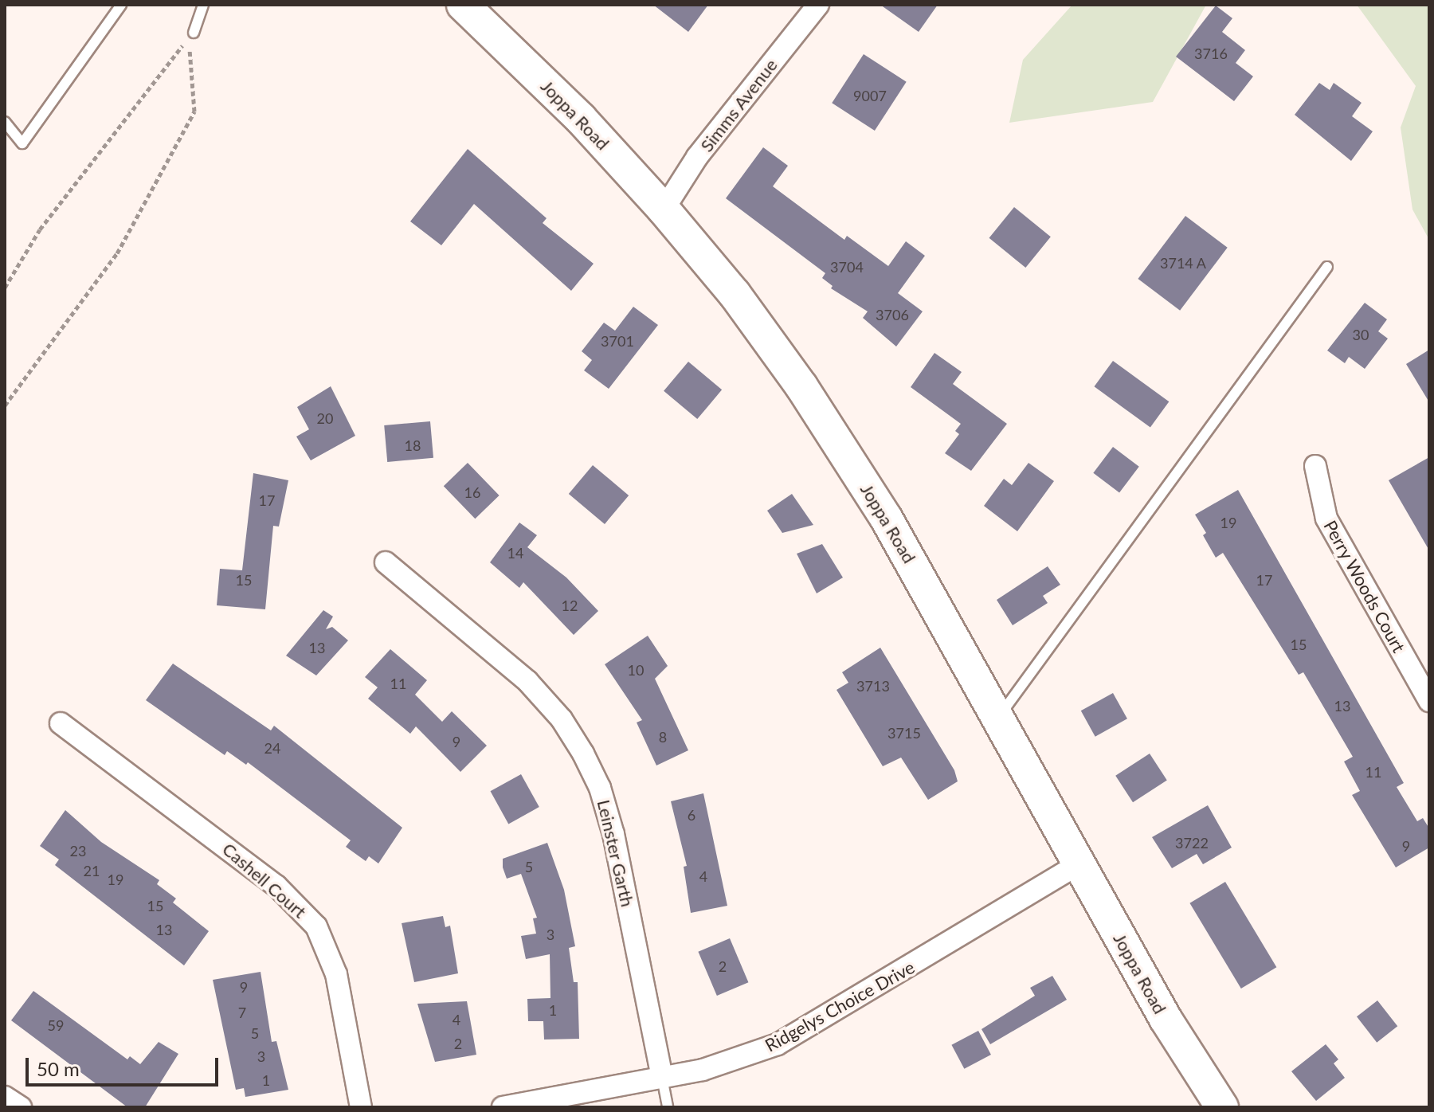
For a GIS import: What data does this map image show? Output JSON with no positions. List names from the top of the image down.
{
  "streets": {
    "main road": ["Joppa Road"],
    "street": [
      "Simms Avenue",
      "Perry Woods Court",
      "Leinster Garth",
      "Cashell Court",
      "Ridgelys Choice Drive"
    ]
  },
  "crossings": [
    ["Simms Avenue", "Joppa Road"],
    ["Joppa Road", "Ridgelys Choice Drive"],
    ["Leinster Garth", "Ridgelys Choice Drive"]
  ],
  "house_numbers": [
    "3716",
    "9007",
    "3714 A",
    "3704",
    "3706",
    "30",
    "3701",
    "20",
    "18",
    "16",
    "17",
    "19",
    "14",
    "15",
    "17",
    "12",
    "15",
    "13",
    "10",
    "11",
    "3713",
    "13",
    "3715",
    "8",
    "9",
    "24",
    "11",
    "6",
    "3722",
    "9",
    "23",
    "5",
    "21",
    "4",
    "19",
    "15",
    "13",
    "3",
    "2",
    "9",
    "1",
    "7",
    "4",
    "59",
    "5",
    "2",
    "3",
    "1"
  ],
  "scale_bar": "50 m"
}
